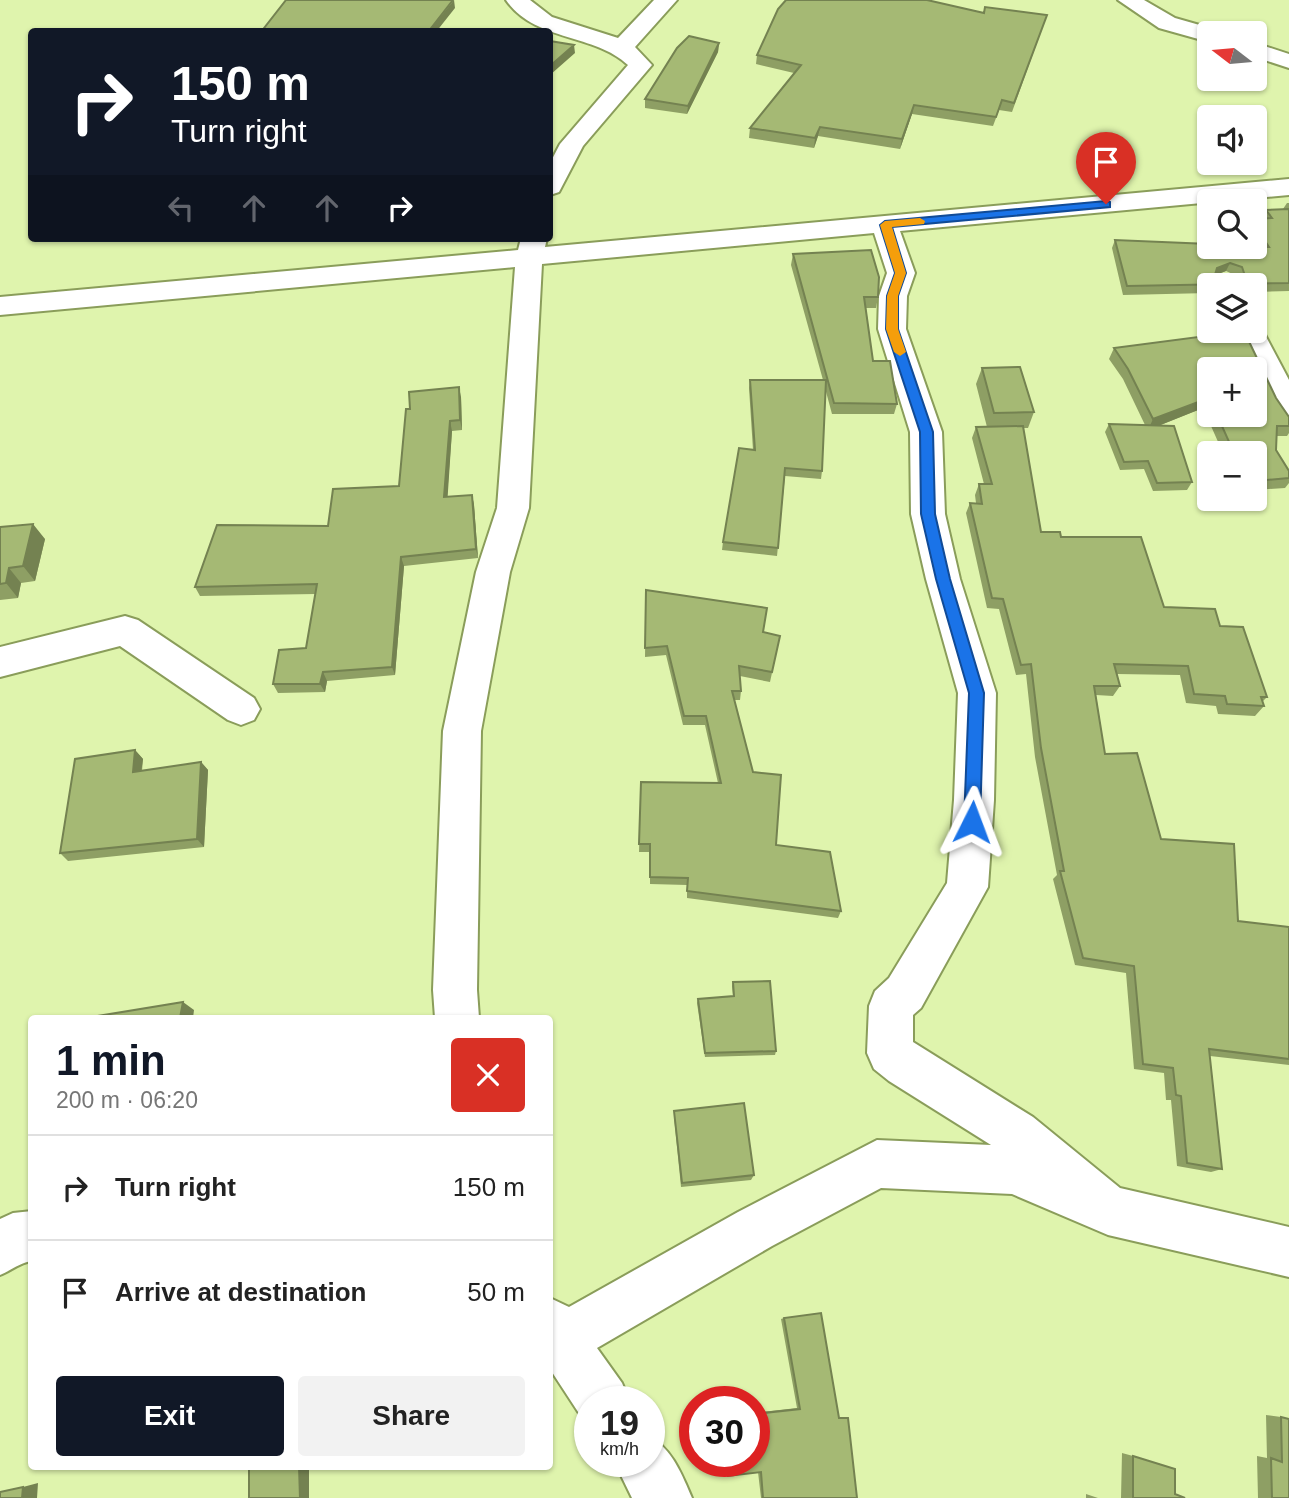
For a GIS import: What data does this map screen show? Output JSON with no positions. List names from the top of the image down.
{
  "north": "left",
  "page": {
    "map_buttons": ["+", "−"],
    "turn": ["150 m", "Turn right"],
    "heading": ["1 min", "200 m · 06:20"],
    "list": [
      {
        "name": "Turn right",
        "value": "150 m"
      },
      {
        "name": "Arrive at destination",
        "value": "50 m"
      }
    ],
    "buttons": ["Exit", "Share"],
    "speed": "19 km/h",
    "limit": "30"
  }
}
